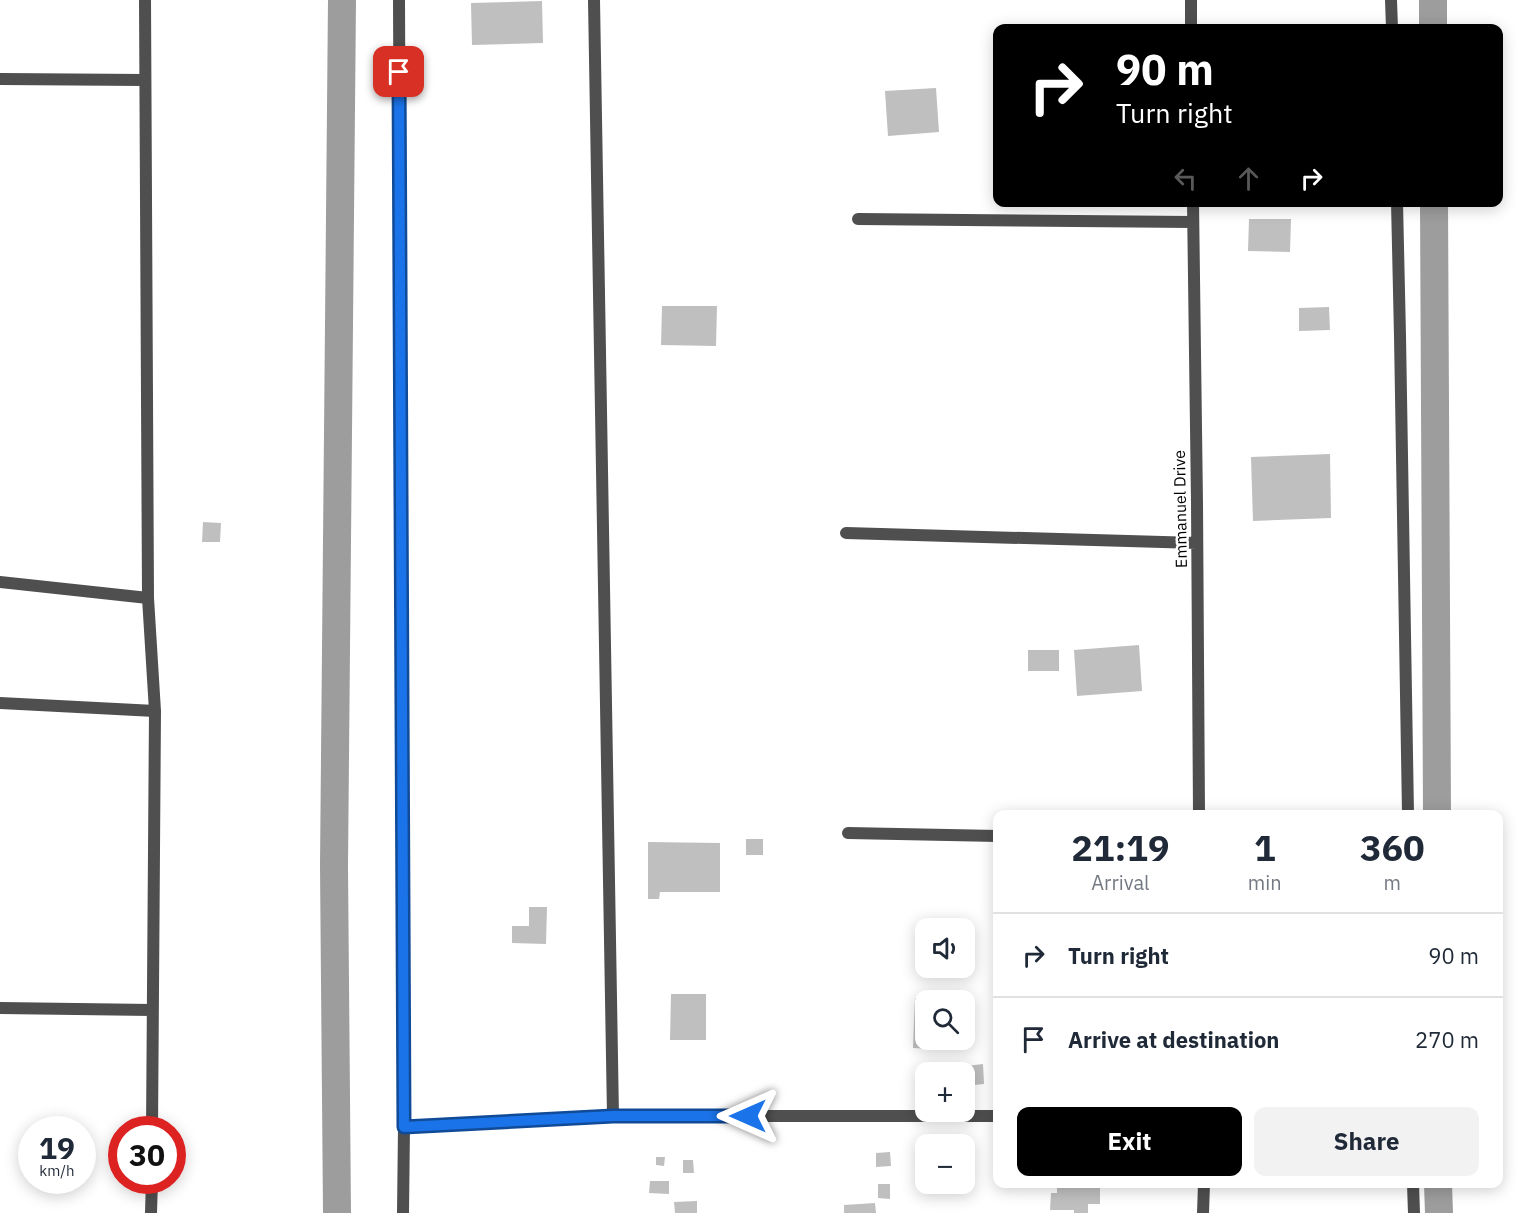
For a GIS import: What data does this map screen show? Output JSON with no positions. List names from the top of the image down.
{
  "streets": {
    "street": ["Emmanuel Drive"]
  },
  "page": {
    "turn": ["90 m", "Turn right"],
    "eta": [
      "21:19",
      "Arrival",
      "1",
      "min",
      "360",
      "m"
    ],
    "list": [
      {
        "name": "Turn right",
        "value": "90 m"
      },
      {
        "name": "Arrive at destination",
        "value": "270 m"
      }
    ],
    "map_buttons": ["+", "−"],
    "buttons": ["Exit", "Share"],
    "speed": "19 km/h",
    "limit": "30"
  }
}
